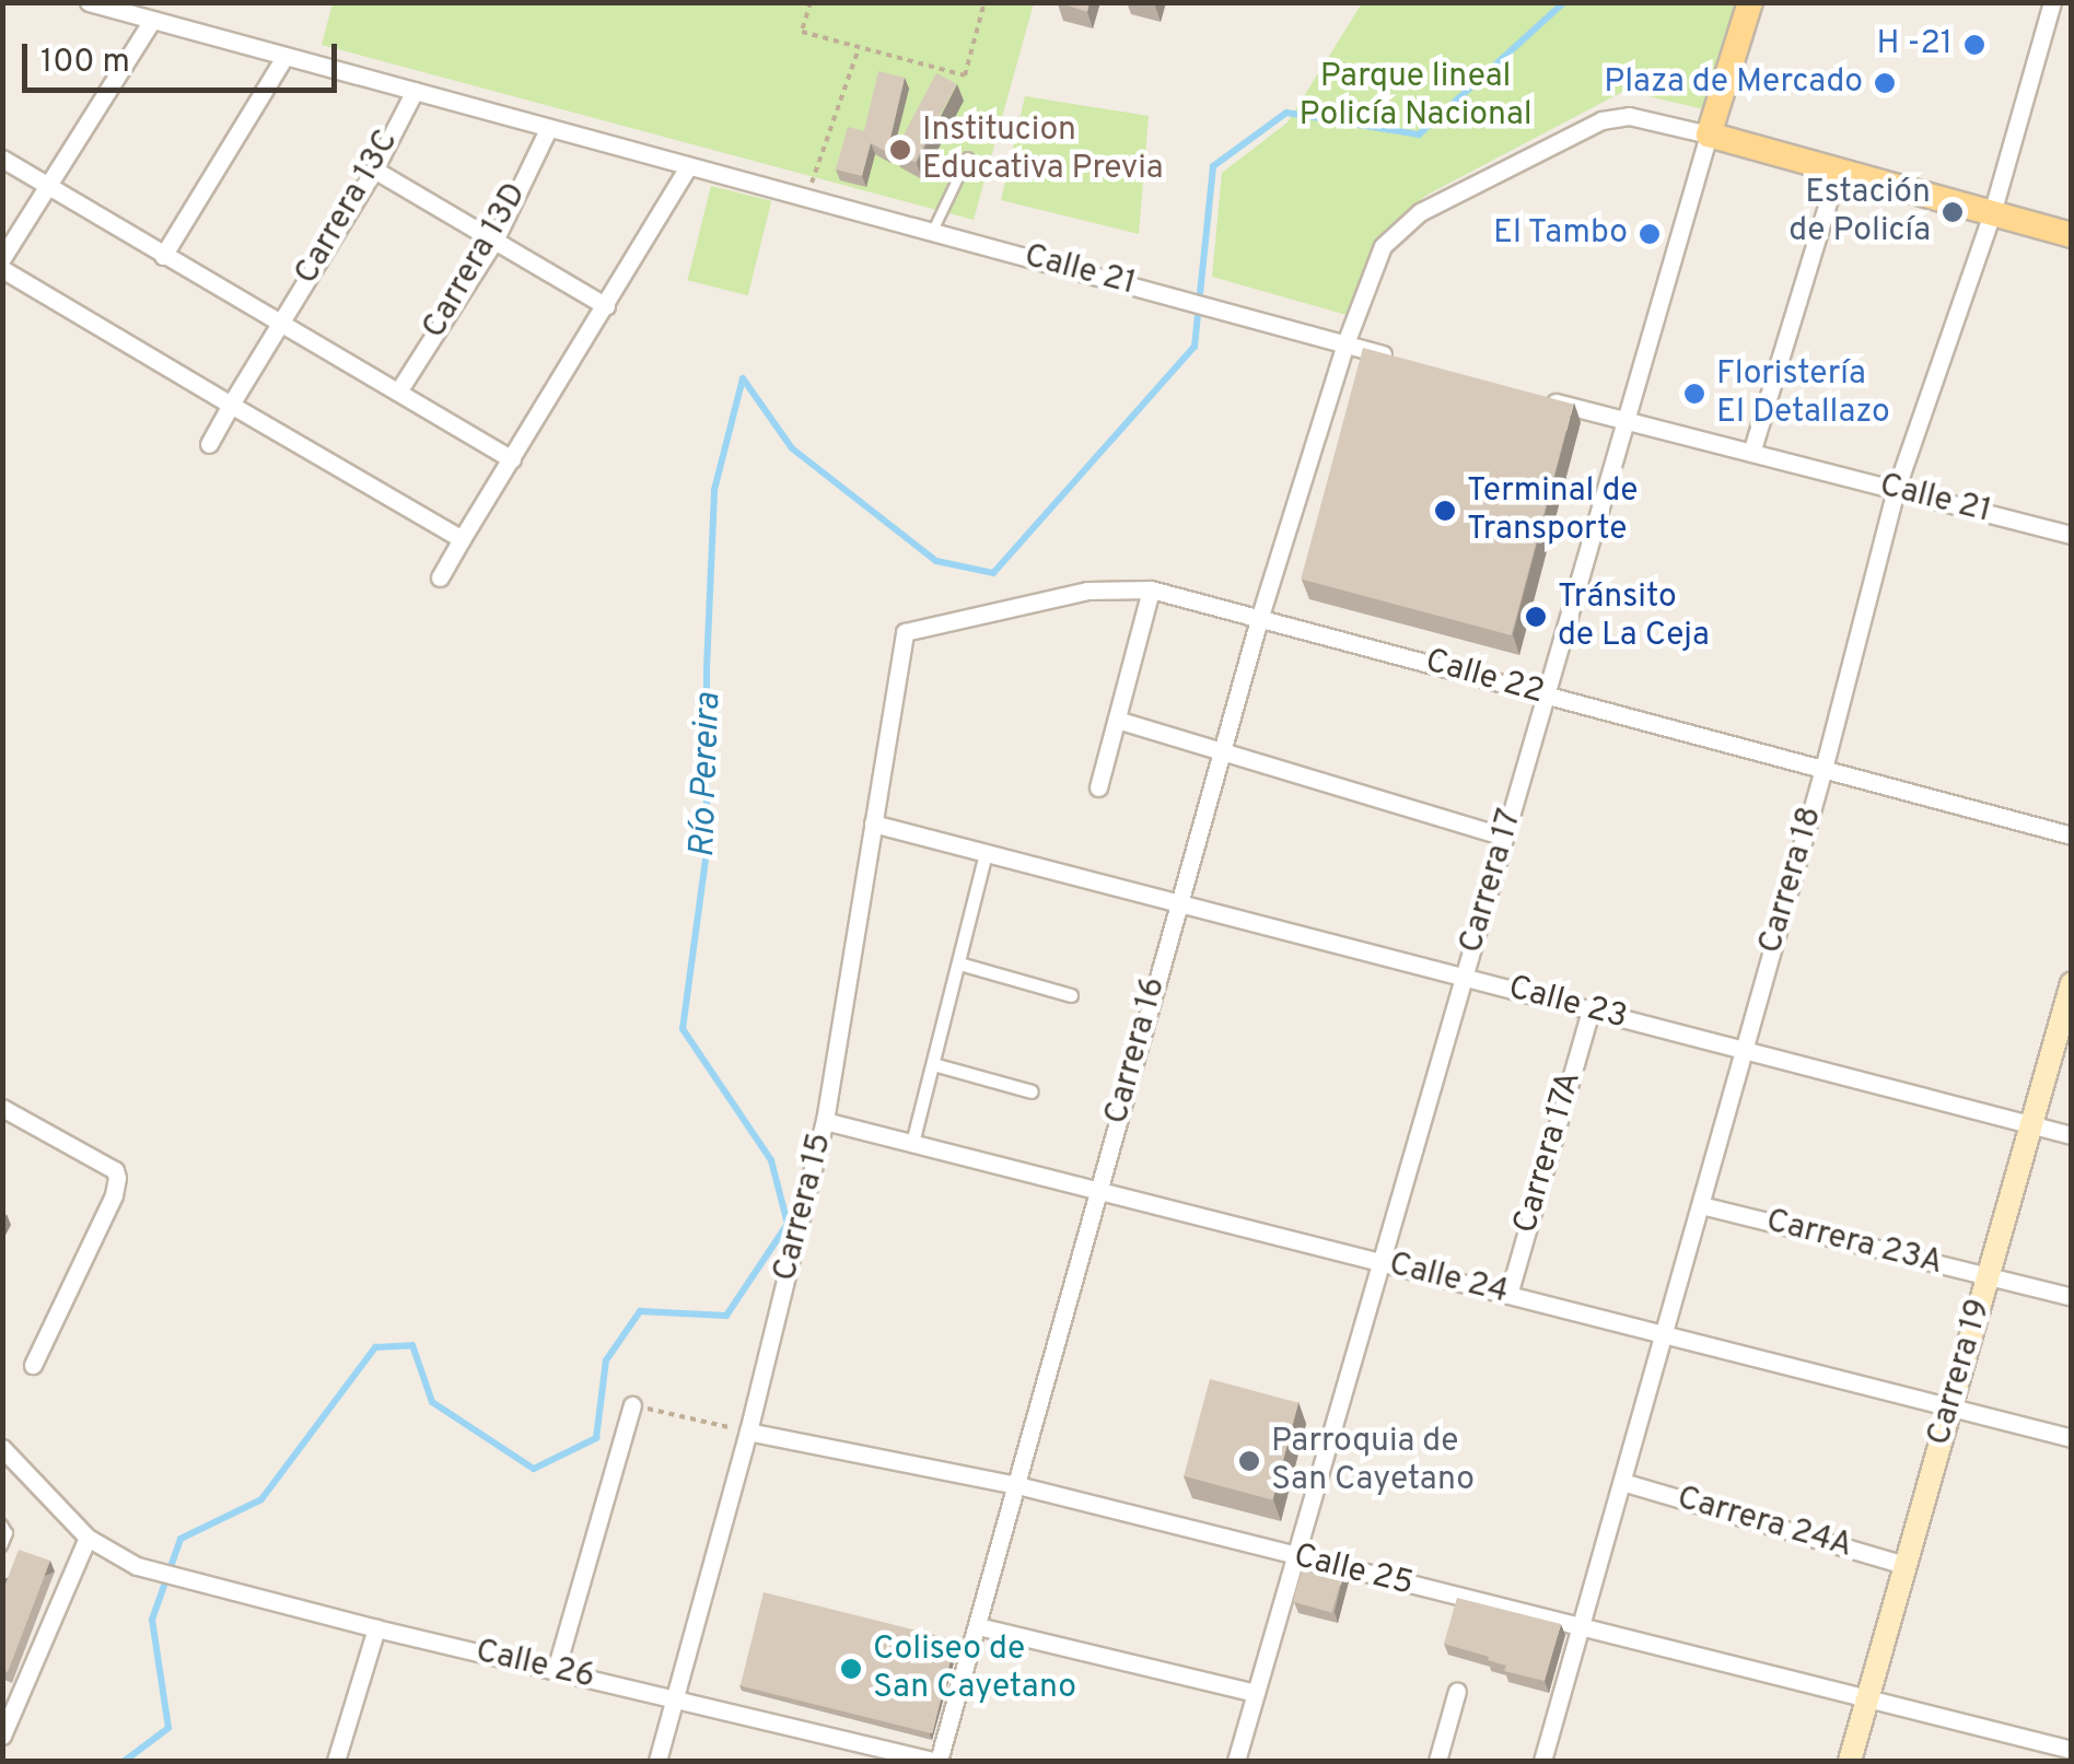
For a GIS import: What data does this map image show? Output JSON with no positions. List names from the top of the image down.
{
  "streets": {
    "main road": ["Carrera 17", "Carrera 19"],
    "street": [
      "Carrera 13C",
      "Carrera 13D",
      "Calle 21",
      "Calle 22",
      "Carrera 18",
      "Calle 23",
      "Carrera 16",
      "Carrera 17A",
      "Carrera 15",
      "Carrera 23A",
      "Calle 24",
      "Carrera 24A",
      "Calle 25",
      "Calle 26"
    ]
  },
  "crossings": [
    ["Carrera 13C", "Calle 21"],
    ["Carrera 13D", "Calle 21"],
    ["Calle 21", "Carrera 18"],
    ["Calle 21", "Carrera 17"],
    ["Calle 21", "Carrera 16"],
    ["Calle 22", "Carrera 18"],
    ["Calle 22", "Carrera 17"],
    ["Calle 22", "Carrera 16"],
    ["Calle 22", "Carrera 15"],
    ["Carrera 18", "Calle 23"],
    ["Carrera 18", "Carrera 23A"],
    ["Carrera 18", "Calle 24"],
    ["Carrera 18", "Carrera 24A"],
    ["Carrera 18", "Calle 25"],
    ["Carrera 17", "Calle 23"],
    ["Carrera 17", "Carrera 16"],
    ["Carrera 17", "Calle 24"],
    ["Carrera 17", "Calle 25"],
    ["Calle 23", "Carrera 16"],
    ["Calle 23", "Carrera 17A"],
    ["Calle 23", "Carrera 15"],
    ["Calle 23", "Carrera 19"],
    ["Carrera 16", "Calle 24"],
    ["Carrera 16", "Calle 25"],
    ["Carrera 16", "Calle 26"],
    ["Carrera 17A", "Calle 24"],
    ["Carrera 15", "Calle 24"],
    ["Carrera 15", "Calle 25"],
    ["Carrera 15", "Calle 26"],
    ["Carrera 23A", "Carrera 19"],
    ["Calle 24", "Carrera 19"],
    ["Carrera 19", "Carrera 24A"],
    ["Carrera 19", "Calle 25"]
  ],
  "water": ["Río Pereira"],
  "parks": ["Parque lineal Policía Nacional"],
  "places": [
    "H -21",
    "Plaza de Mercado",
    "Institucion Educativa Previa",
    "Estación de Policía",
    "El Tambo",
    "Floristería El Detallazo",
    "Terminal de Transporte",
    "Tránsito de La Ceja",
    "Parroquia de San Cayetano",
    "Coliseo de San Cayetano"
  ],
  "scale_bar": "100 m"
}
